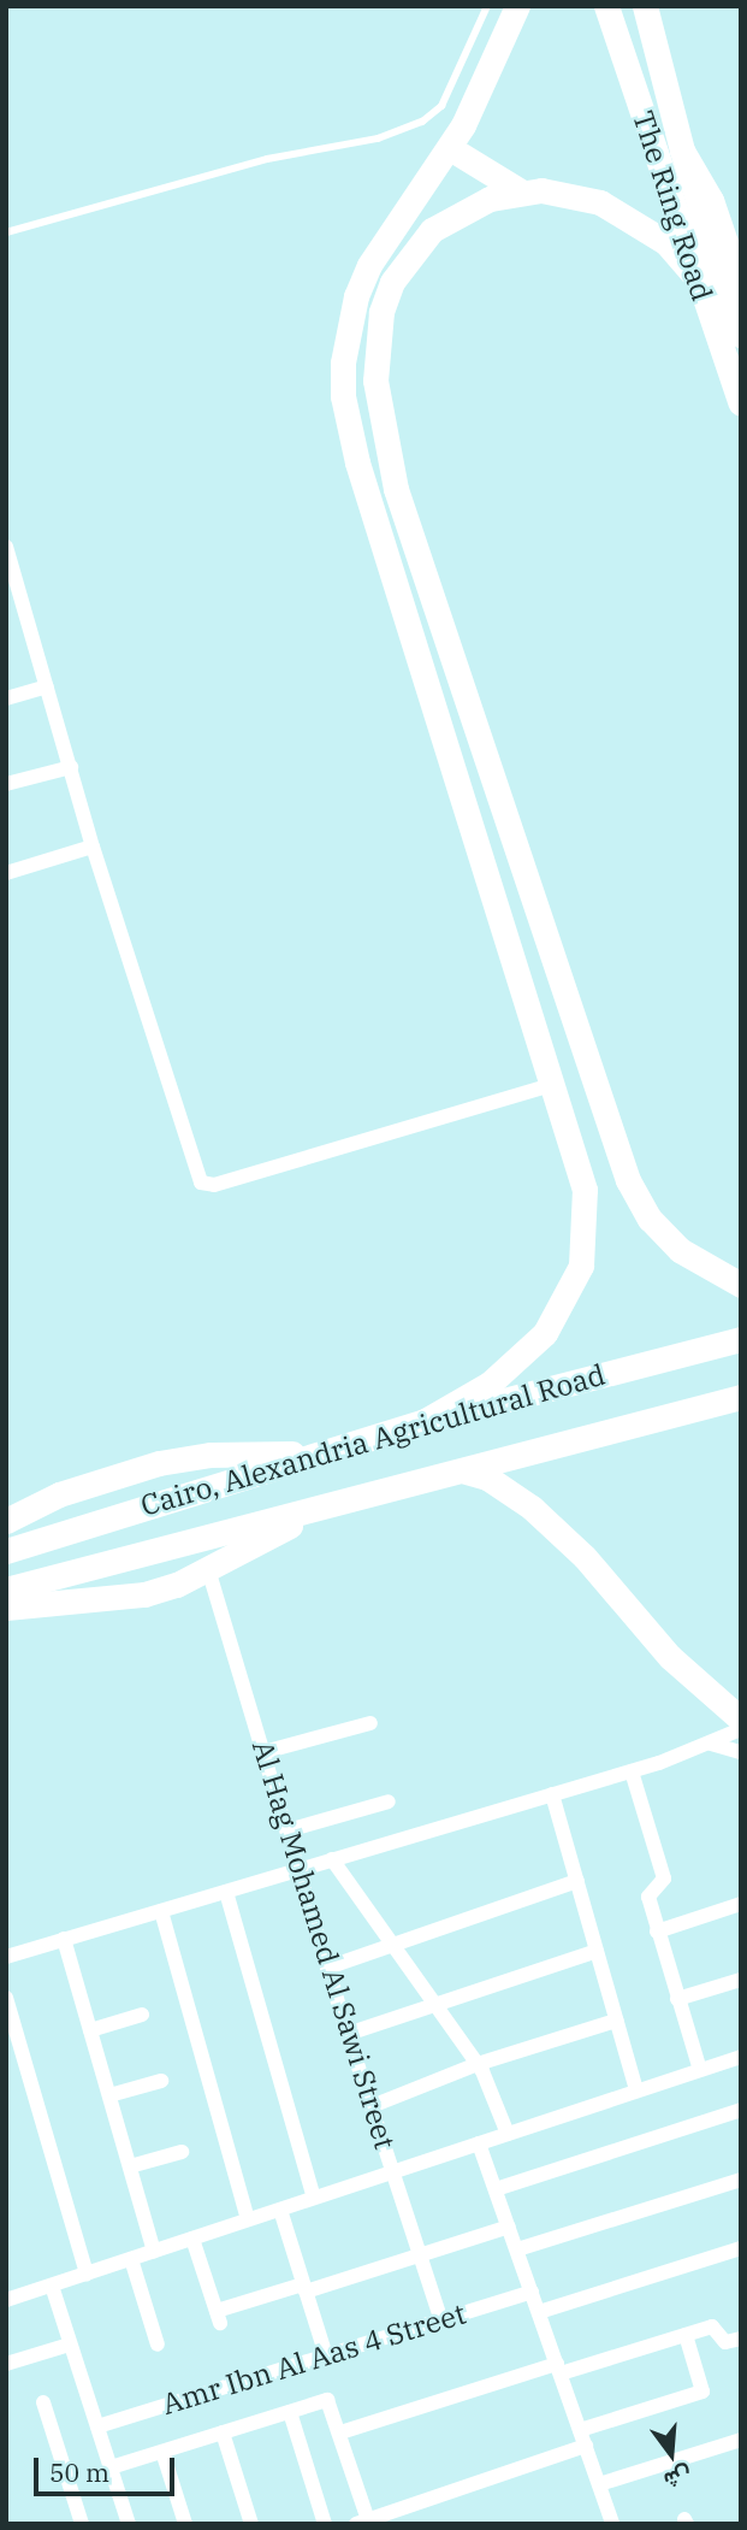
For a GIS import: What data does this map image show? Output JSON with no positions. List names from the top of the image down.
{
  "streets": {
    "main road": ["The Ring Road", "Cairo, Alexandria Agricultural Road"],
    "street": ["Al Hag Mohamed Al Sawi Street", "Amr Ibn Al Aas 4 Street"]
  },
  "crossings": [
    ["Al Hag Mohamed Al Sawi Street", "Amr Ibn Al Aas 4 Street"]
  ],
  "scale_bar": "50 m",
  "north": "bottom"
}
